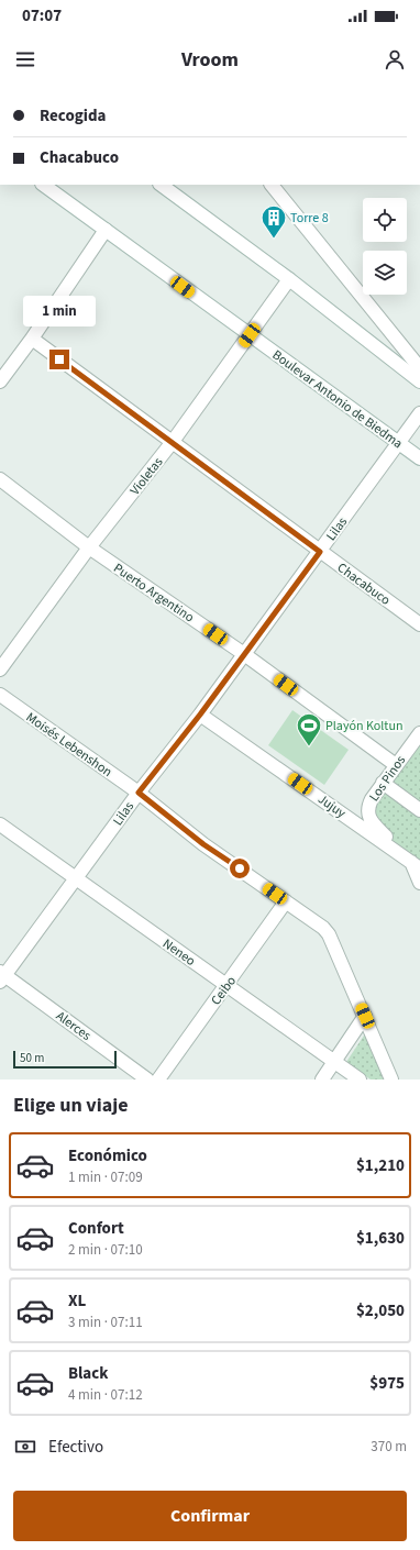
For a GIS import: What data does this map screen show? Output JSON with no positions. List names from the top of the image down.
{
  "streets": {
    "street": [
      "Boulevar Antonio de Biedma",
      "Violetas",
      "Lilas",
      "Chacabuco",
      "Puerto Argentino",
      "Moisés Lebenshon",
      "Los Pinos",
      "Jujuy",
      "Neneo",
      "Ceibo",
      "Alerces"
    ]
  },
  "crossings": [
    ["Boulevar Antonio de Biedma", "Violetas"],
    ["Boulevar Antonio de Biedma", "Lilas"],
    ["Violetas", "Chacabuco"],
    ["Violetas", "Puerto Argentino"],
    ["Lilas", "Chacabuco"],
    ["Lilas", "Puerto Argentino"],
    ["Lilas", "Moisés Lebenshon"],
    ["Lilas", "Jujuy"],
    ["Lilas", "Neneo"],
    ["Lilas", "Alerces"],
    ["Puerto Argentino", "Los Pinos"],
    ["Moisés Lebenshon", "Ceibo"],
    ["Los Pinos", "Jujuy"],
    ["Neneo", "Ceibo"]
  ],
  "places": {
    "building": ["Torre 8"],
    "sports": ["Playón Koltun"]
  },
  "scale_bar": "50 m",
  "page": {
    "status": "07:07",
    "header": "Vroom",
    "banner": ["Recogida", "Chacabuco"],
    "bubble": "1 min",
    "scale": "50 m",
    "heading": "Elige un viaje",
    "list": [
      {
        "name": "Económico",
        "note": "1 min · 07:09",
        "value": "$1,210"
      },
      {
        "name": "Confort",
        "note": "2 min · 07:10",
        "value": "$1,630"
      },
      {
        "name": "XL",
        "note": "3 min · 07:11",
        "value": "$2,050"
      },
      {
        "name": "Black",
        "note": "4 min · 07:12",
        "value": "$975"
      }
    ],
    "pay": ["Efectivo", "370 m"],
    "buttons": "Confirmar"
  }
}
